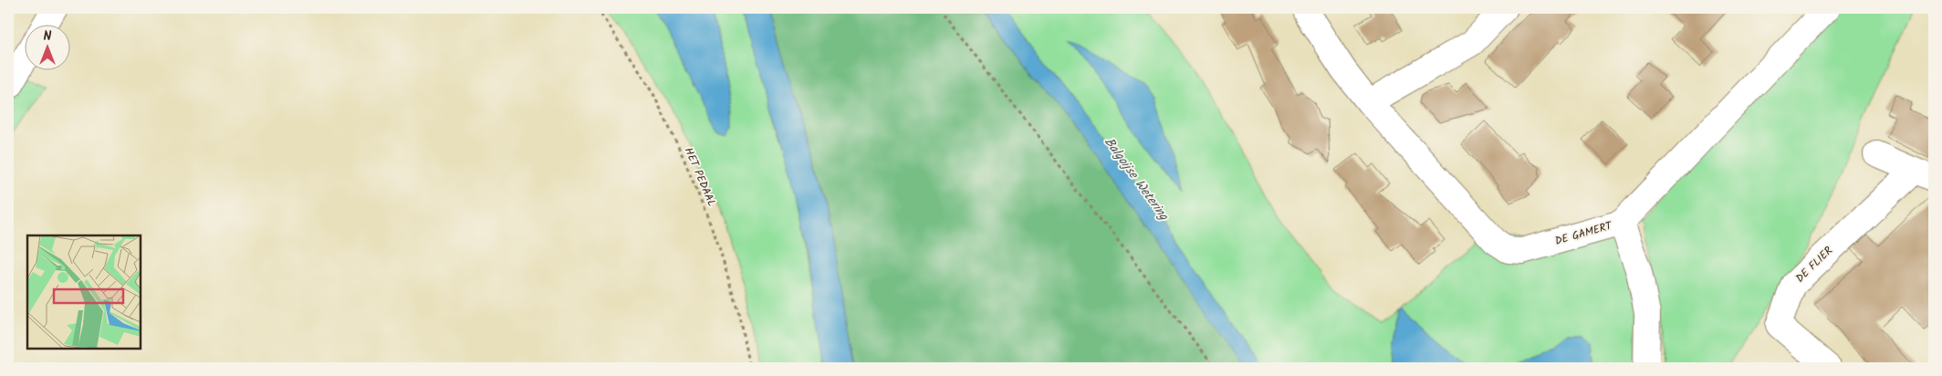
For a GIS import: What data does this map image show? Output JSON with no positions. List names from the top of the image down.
{
  "streets": {
    "street": ["DE GAMERT", "DE FLIER"],
    "path": ["HET PEDAAL"]
  },
  "water": ["Balgoijse Wetering"],
  "north": "top"
}
